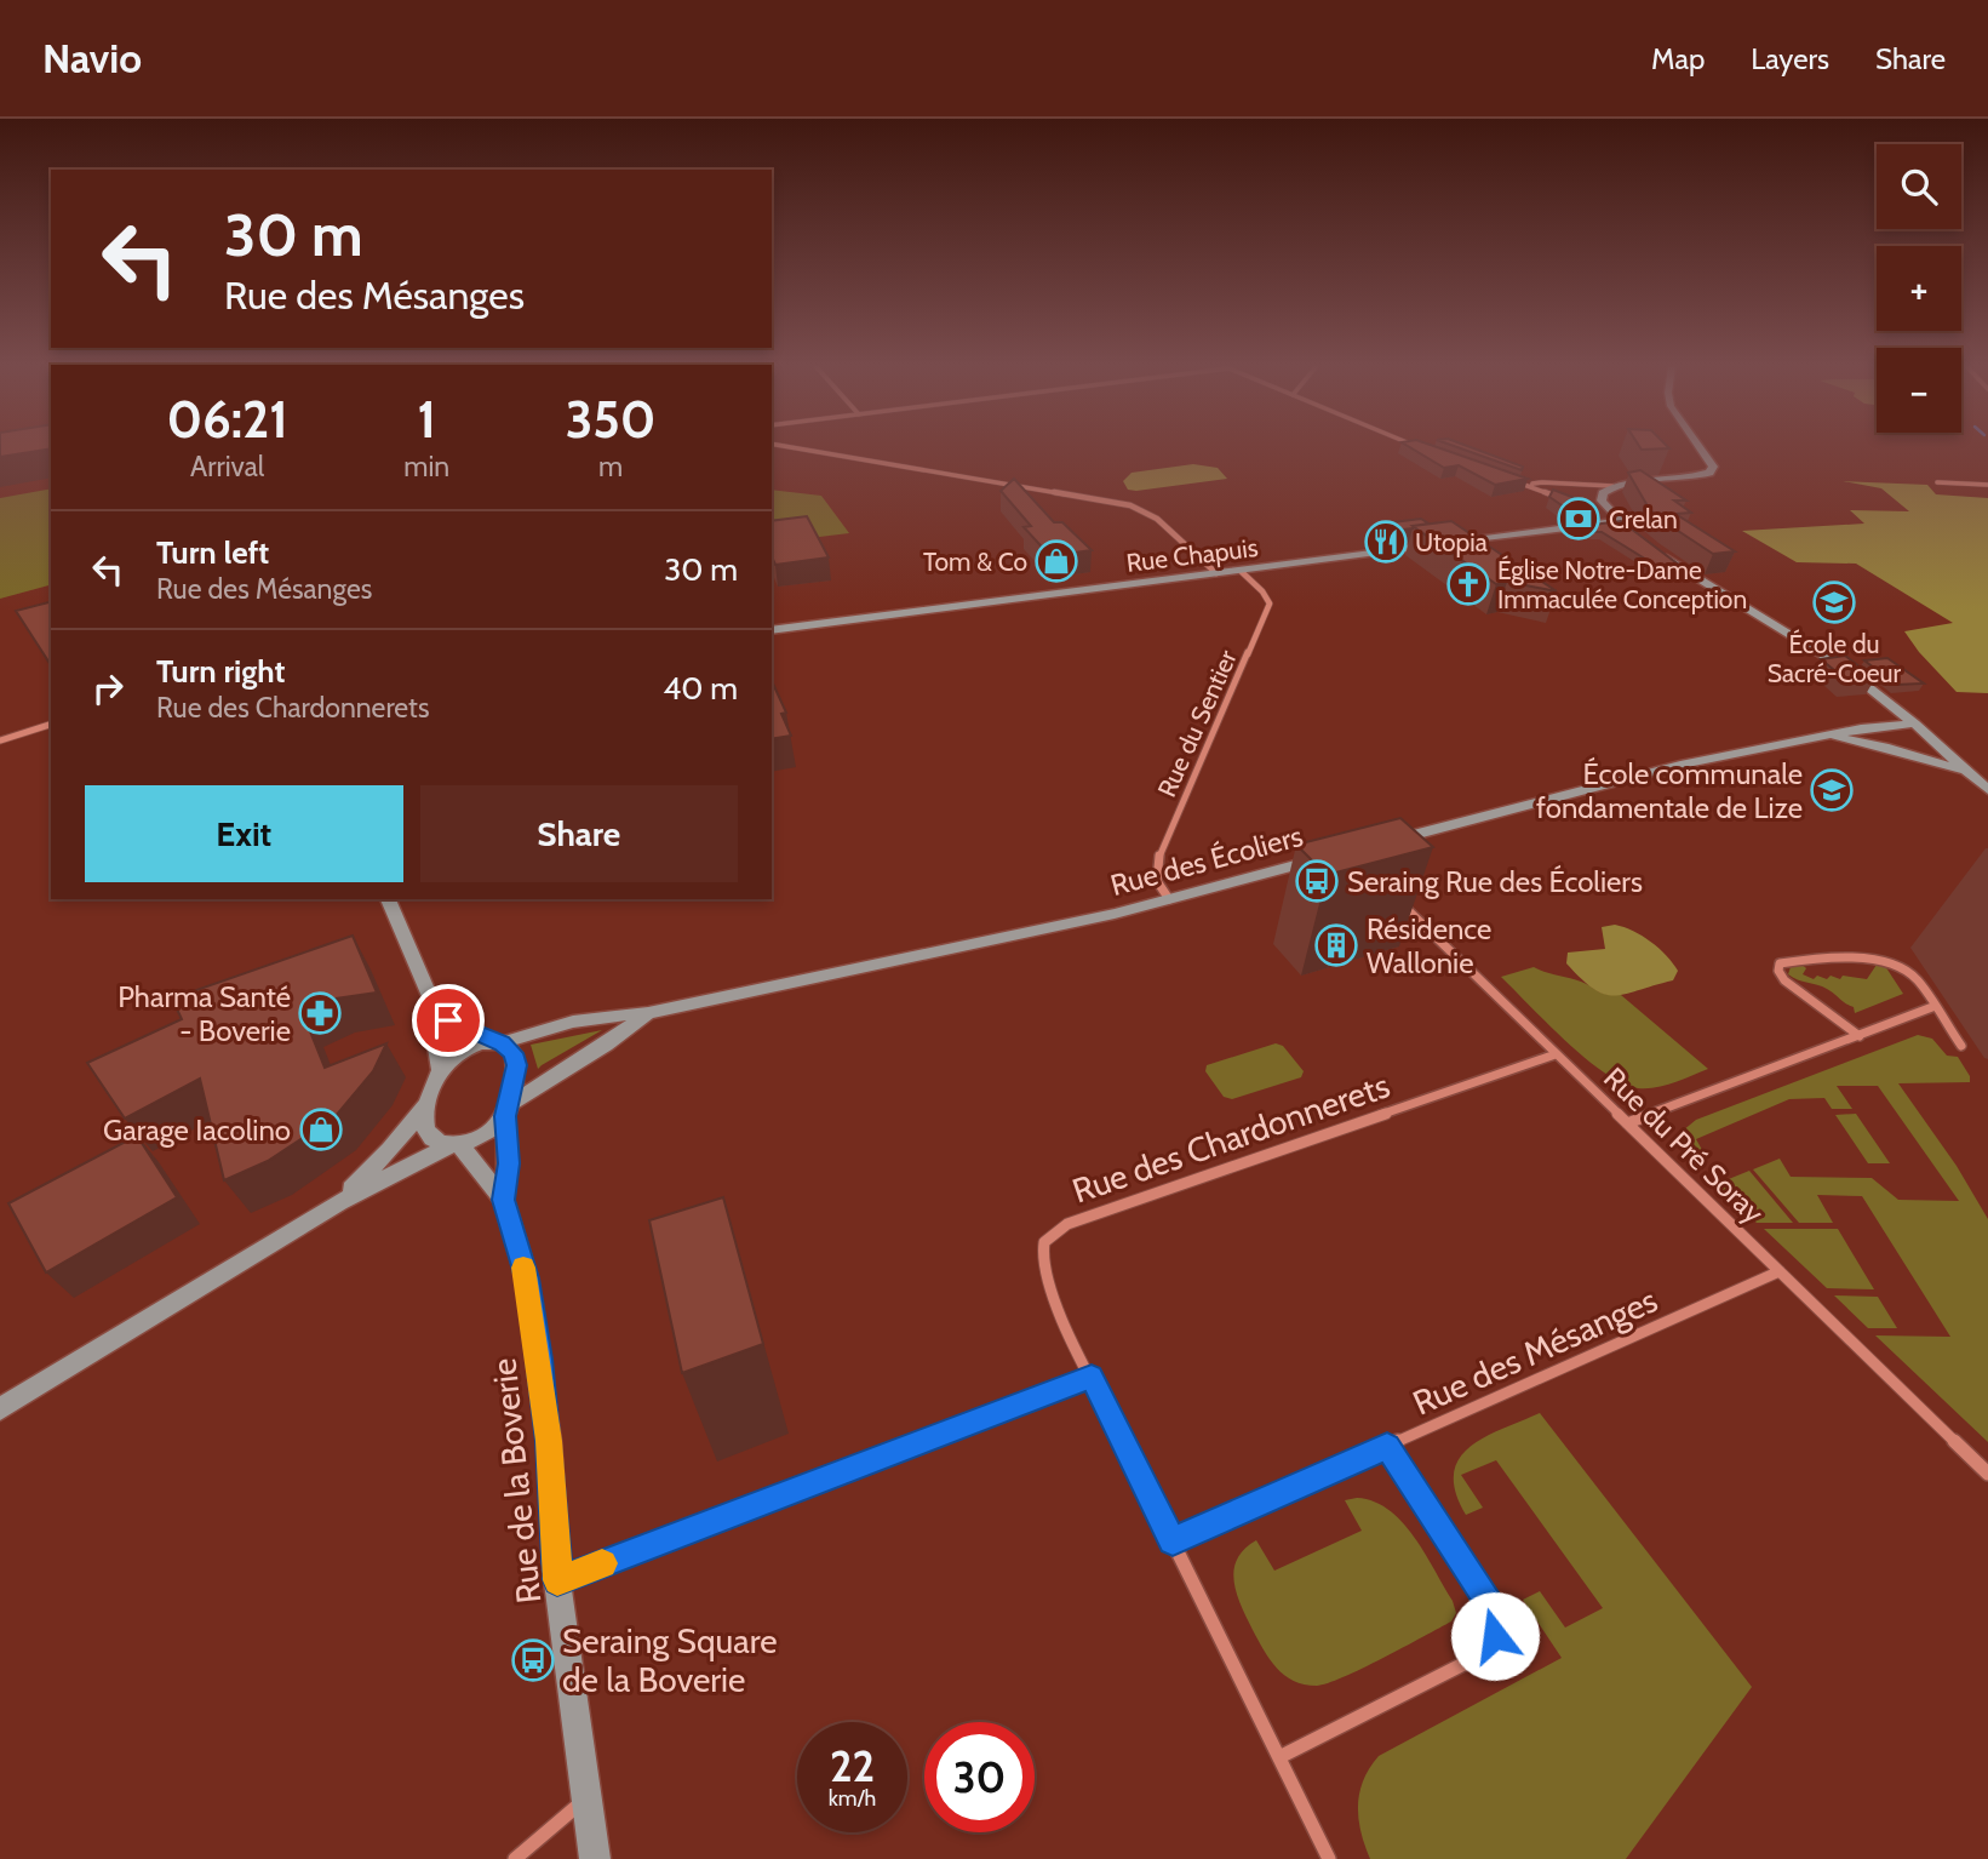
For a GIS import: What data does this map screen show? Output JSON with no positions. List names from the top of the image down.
{
  "streets": {
    "street": [
      "Rue Chapuis",
      "Rue du Sentier",
      "Rue des Écoliers",
      "Rue des Chardonnerets",
      "Rue du Pré Soray",
      "Rue des Mésanges",
      "Rue de la Boverie"
    ]
  },
  "crossings": [
    ["Rue Chapuis", "Rue du Sentier"],
    ["Rue du Sentier", "Rue des Écoliers"],
    ["Rue des Écoliers", "Rue de la Boverie"],
    ["Rue des Chardonnerets", "Rue du Pré Soray"],
    ["Rue des Chardonnerets", "Rue des Mésanges"],
    ["Rue du Pré Soray", "Rue des Mésanges"]
  ],
  "places": {
    "bank": ["Crelan"],
    "restaurant": ["Utopia"],
    "shop": ["Tom & Co", "Garage Iacolino"],
    "church": ["Église Notre-Dame Immaculée Conception"],
    "school or university": ["École du Sacré-Coeur", "École communale fondamentale de Lize"],
    "bus stop": ["Seraing Rue des Écoliers", "Seraing Square de la Boverie"],
    "building": ["Résidence Wallonie"],
    "pharmacy": ["Pharma Santé - Boverie"]
  },
  "page": {
    "header": "Navio",
    "nav": ["Map", "Layers", "Share"],
    "map_buttons": ["+", "−"],
    "turn": ["30 m", "Rue des Mésanges"],
    "eta": [
      "06:21",
      "Arrival",
      "1",
      "min",
      "350",
      "m"
    ],
    "list": [
      {
        "name": "Turn left",
        "note": "Rue des Mésanges",
        "value": "30 m"
      },
      {
        "name": "Turn right",
        "note": "Rue des Chardonnerets",
        "value": "40 m"
      }
    ],
    "buttons": ["Exit", "Share"],
    "speed": "22 km/h",
    "limit": "30"
  }
}
